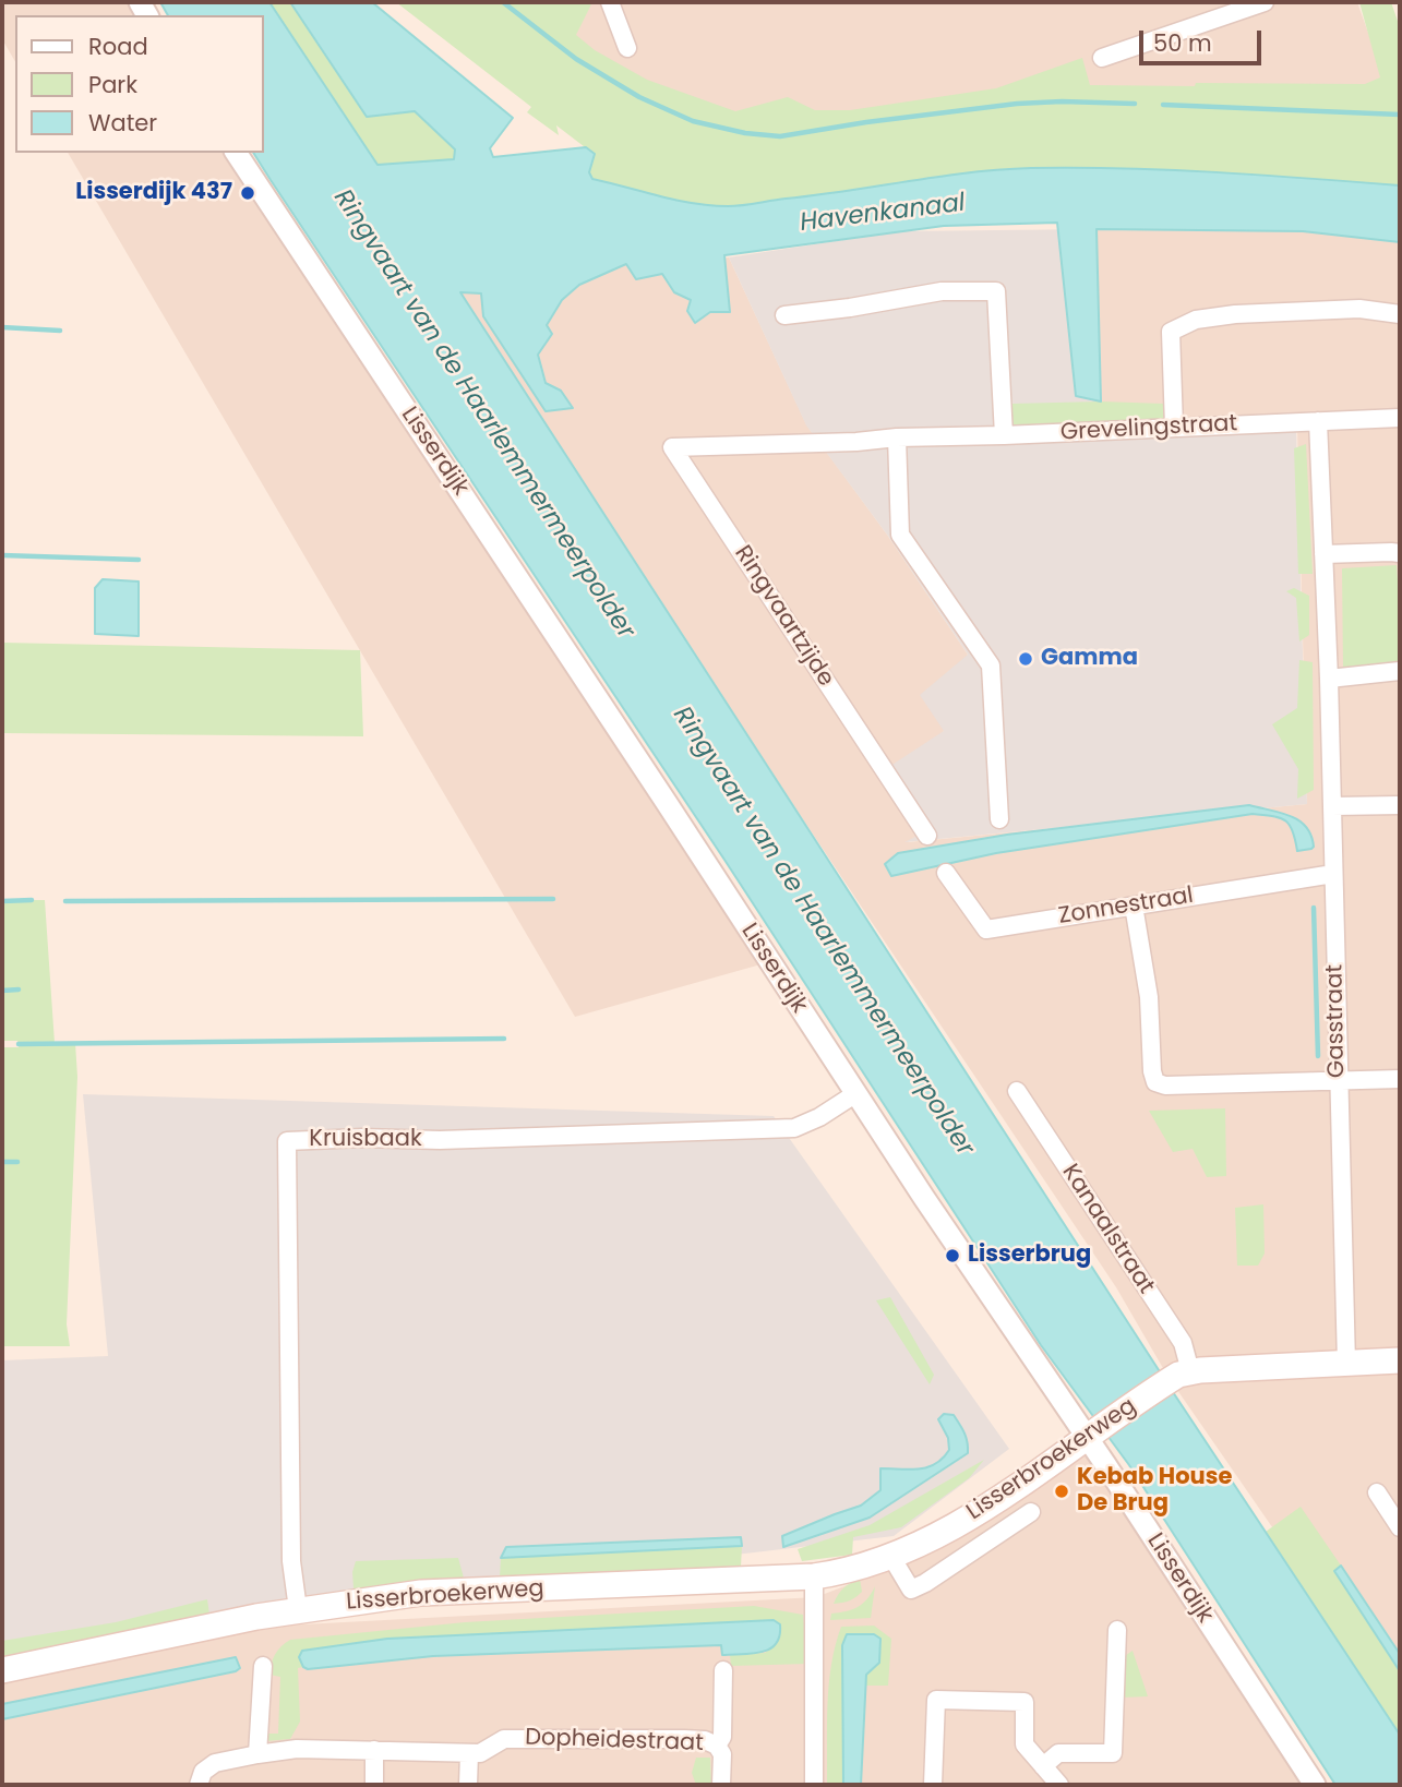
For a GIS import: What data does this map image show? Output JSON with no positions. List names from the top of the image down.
{
  "streets": {
    "main road": ["Lisserbroekerweg"],
    "street": [
      "Grevelingstraat",
      "Lisserdijk",
      "Ringvaartzijde",
      "Zonnestraal",
      "Gasstraat",
      "Kruisbaak",
      "Kanaalstraat",
      "Dopheidestraat"
    ]
  },
  "crossings": [
    ["Grevelingstraat", "Ringvaartzijde"],
    ["Grevelingstraat", "Gasstraat"],
    ["Lisserdijk", "Kruisbaak"],
    ["Lisserdijk", "Lisserbroekerweg"],
    ["Zonnestraal", "Gasstraat"],
    ["Kruisbaak", "Lisserbroekerweg"],
    ["Kanaalstraat", "Lisserbroekerweg"]
  ],
  "water": ["Havenkanaal", "Ringvaart van de Haarlemmermeerpolder"],
  "places": [
    "Lisserdijk 437",
    "Gamma",
    "Lisserbrug",
    "Kebab House De Brug"
  ],
  "legend": ["Road", "Park", "Water"],
  "scale_bar": "50 m"
}
